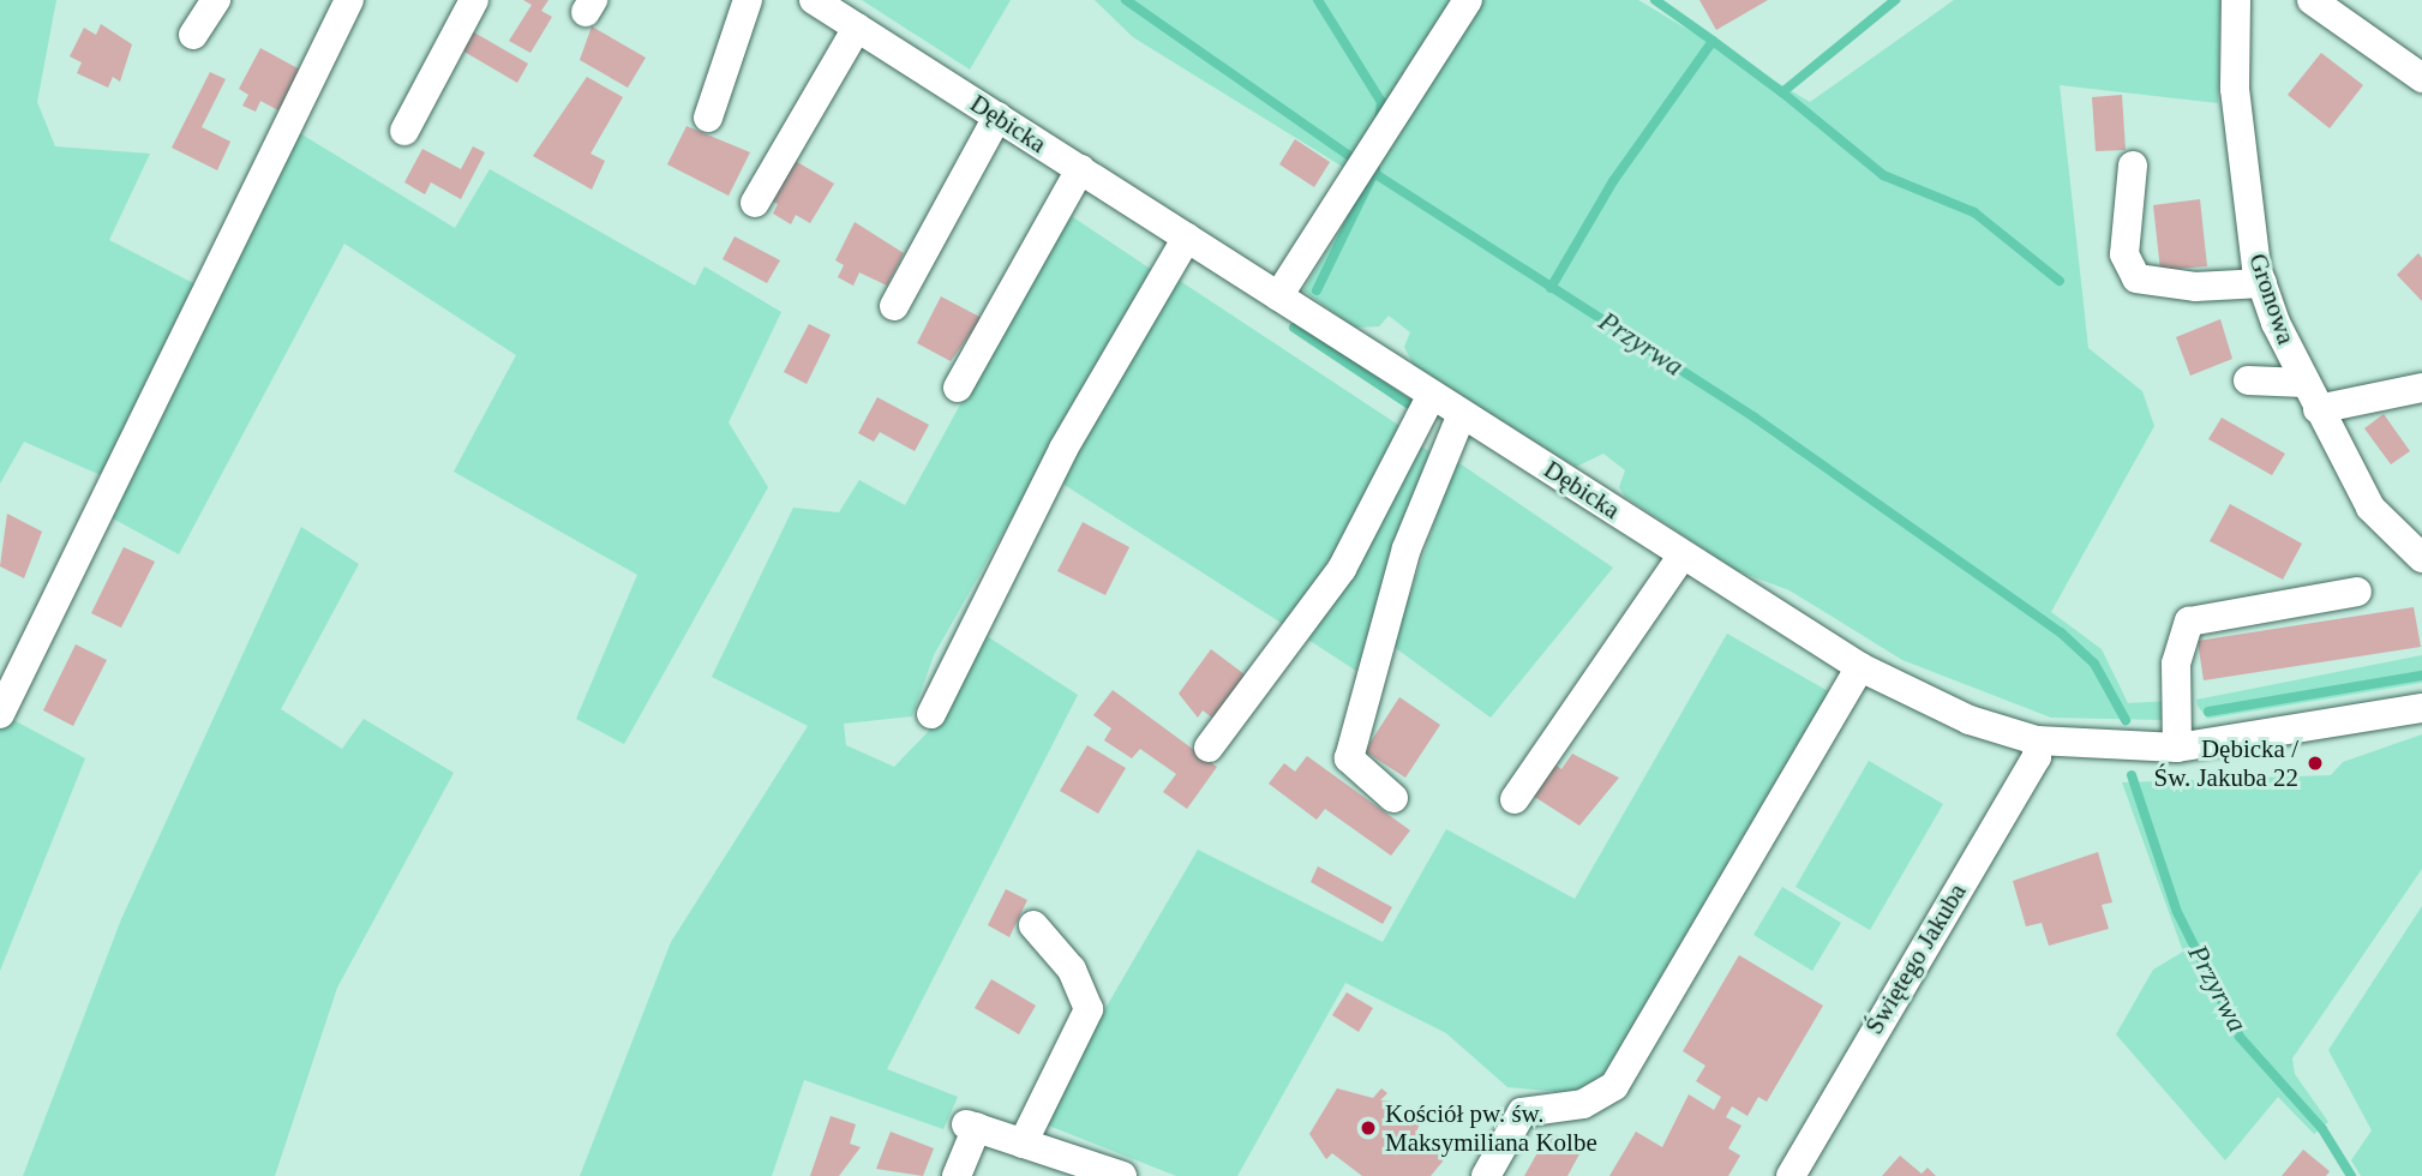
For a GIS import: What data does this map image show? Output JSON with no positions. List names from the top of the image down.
{
  "streets": {
    "street": ["Dębicka", "Gronowa", "Świętego Jakuba"]
  },
  "crossings": [
    ["Dębicka", "Świętego Jakuba"]
  ],
  "water": ["Przyrwa"],
  "places": ["Dębicka / Św. Jakuba 22", "Kościół pw. św. Maksymiliana Kolbe"]
}
